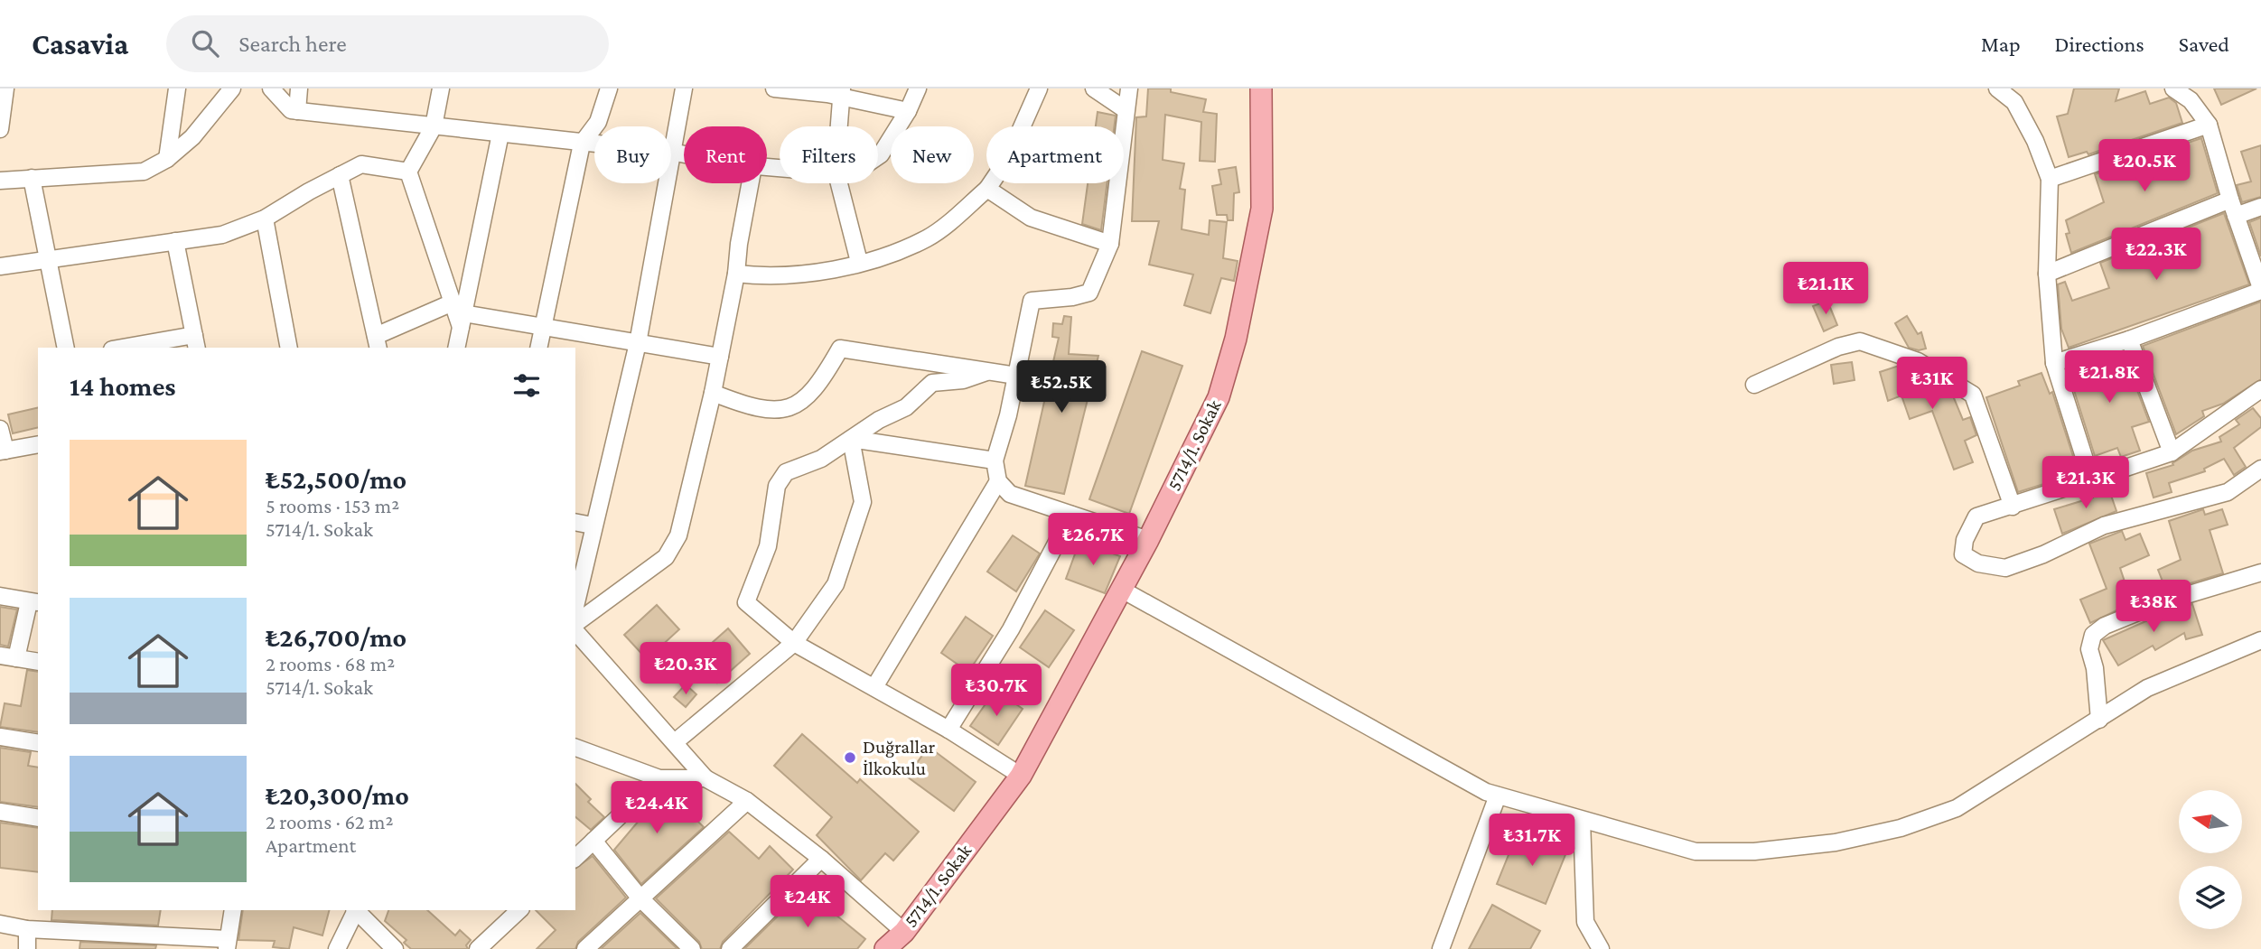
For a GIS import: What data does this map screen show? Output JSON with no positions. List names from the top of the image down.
{
  "streets": {
    "main road": ["5714/1. Sokak"]
  },
  "places": ["Duğrallar İlkokulu"],
  "north": "left",
  "page": {
    "header": "Casavia",
    "search": "Search here",
    "nav": ["Map", "Directions", "Saved"],
    "chip": [
      "Buy",
      "Rent",
      "Filters",
      "New",
      "Apartment"
    ],
    "price": [
      "₺20.5K",
      "₺22.3K",
      "₺21.1K",
      "₺21.8K",
      "₺31K",
      "₺52.5K",
      "₺21.3K",
      "₺26.7K",
      "₺38K",
      "₺20.3K",
      "₺30.7K",
      "₺24.4K",
      "₺31.7K",
      "₺24K"
    ],
    "heading": "14 homes",
    "list": [
      {
        "name": "₺52,500/mo",
        "note": "5 rooms · 153 m² · 5714/1. Sokak"
      },
      {
        "name": "₺26,700/mo",
        "note": "2 rooms · 68 m² · 5714/1. Sokak"
      },
      {
        "name": "₺20,300/mo",
        "note": "2 rooms · 62 m² · Apartment"
      }
    ]
  }
}
